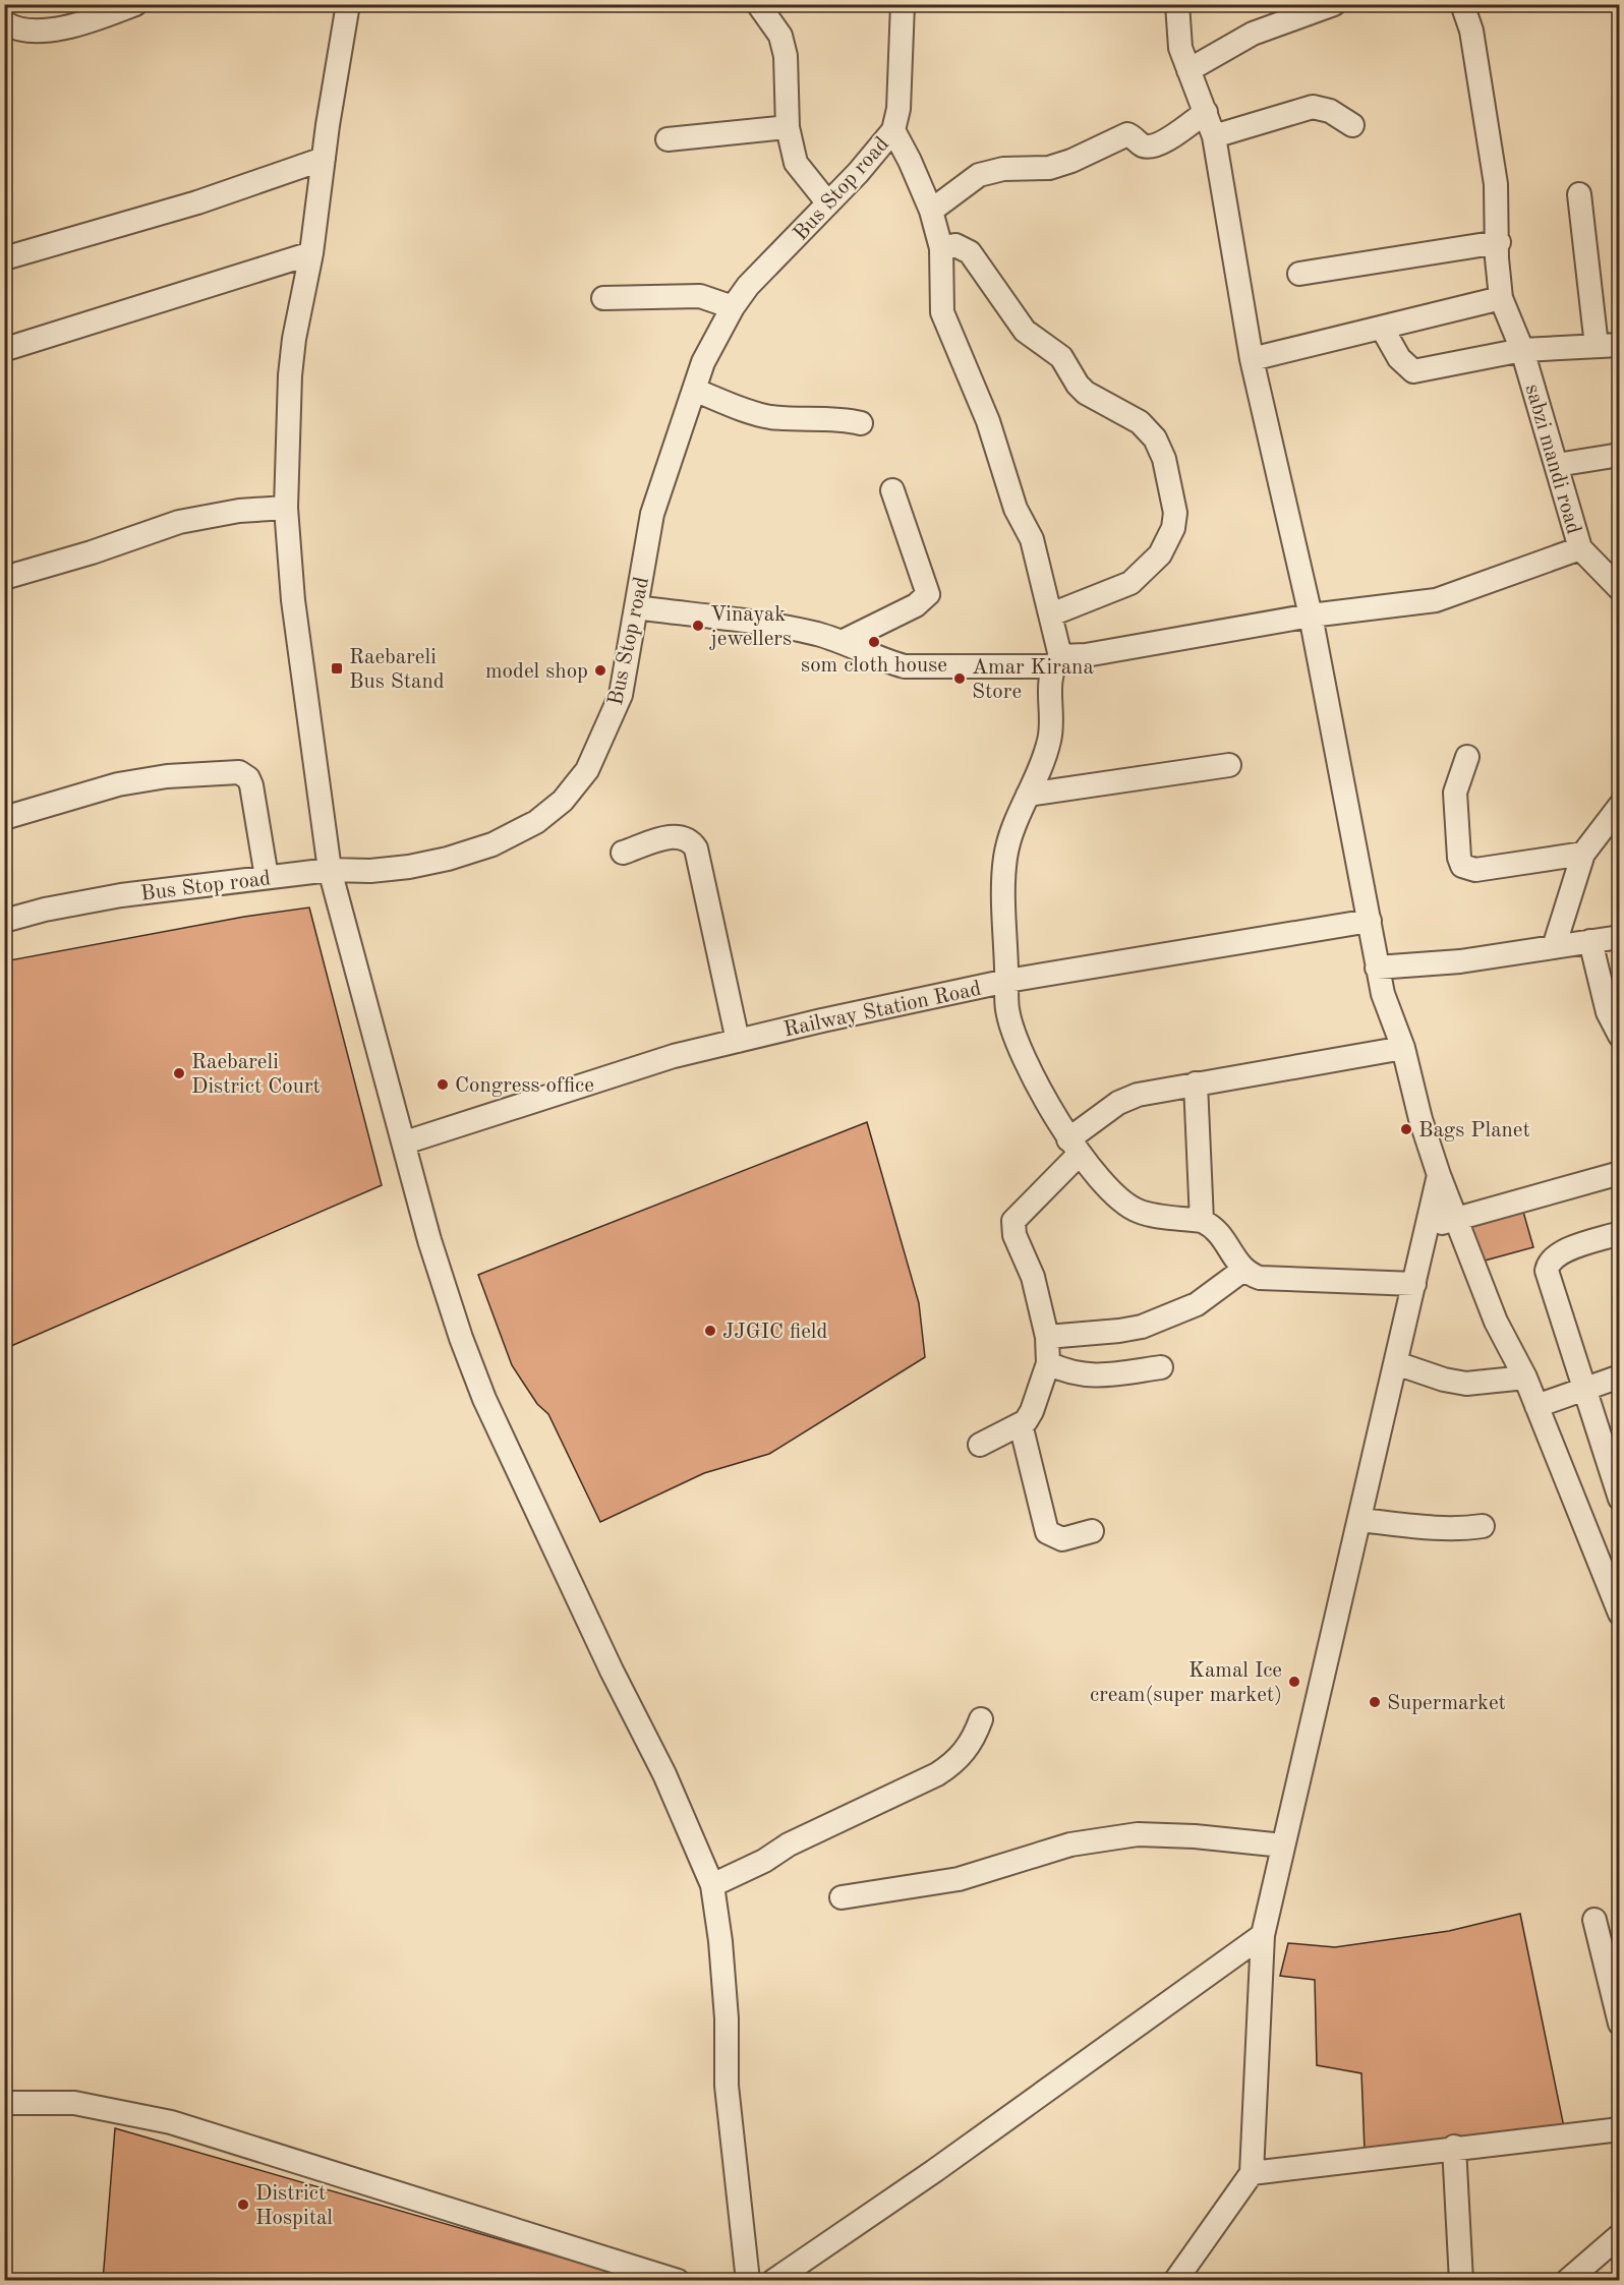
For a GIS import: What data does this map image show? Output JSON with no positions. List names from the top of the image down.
{
  "streets": {
    "street": ["Bus Stop road", "sabzi mandi road", "Railway Station Road"]
  },
  "places": {
    "other": [
      "Vinayak jewellers",
      "som cloth house",
      "model shop",
      "Amar Kirana Store",
      "Raebareli District Court",
      "Congress office",
      "Bags Planet",
      "JJGIC field",
      "Kamal Ice cream(super market)",
      "Supermarket",
      "District Hospital"
    ],
    "transit": ["Raebareli Bus Stand"]
  }
}
